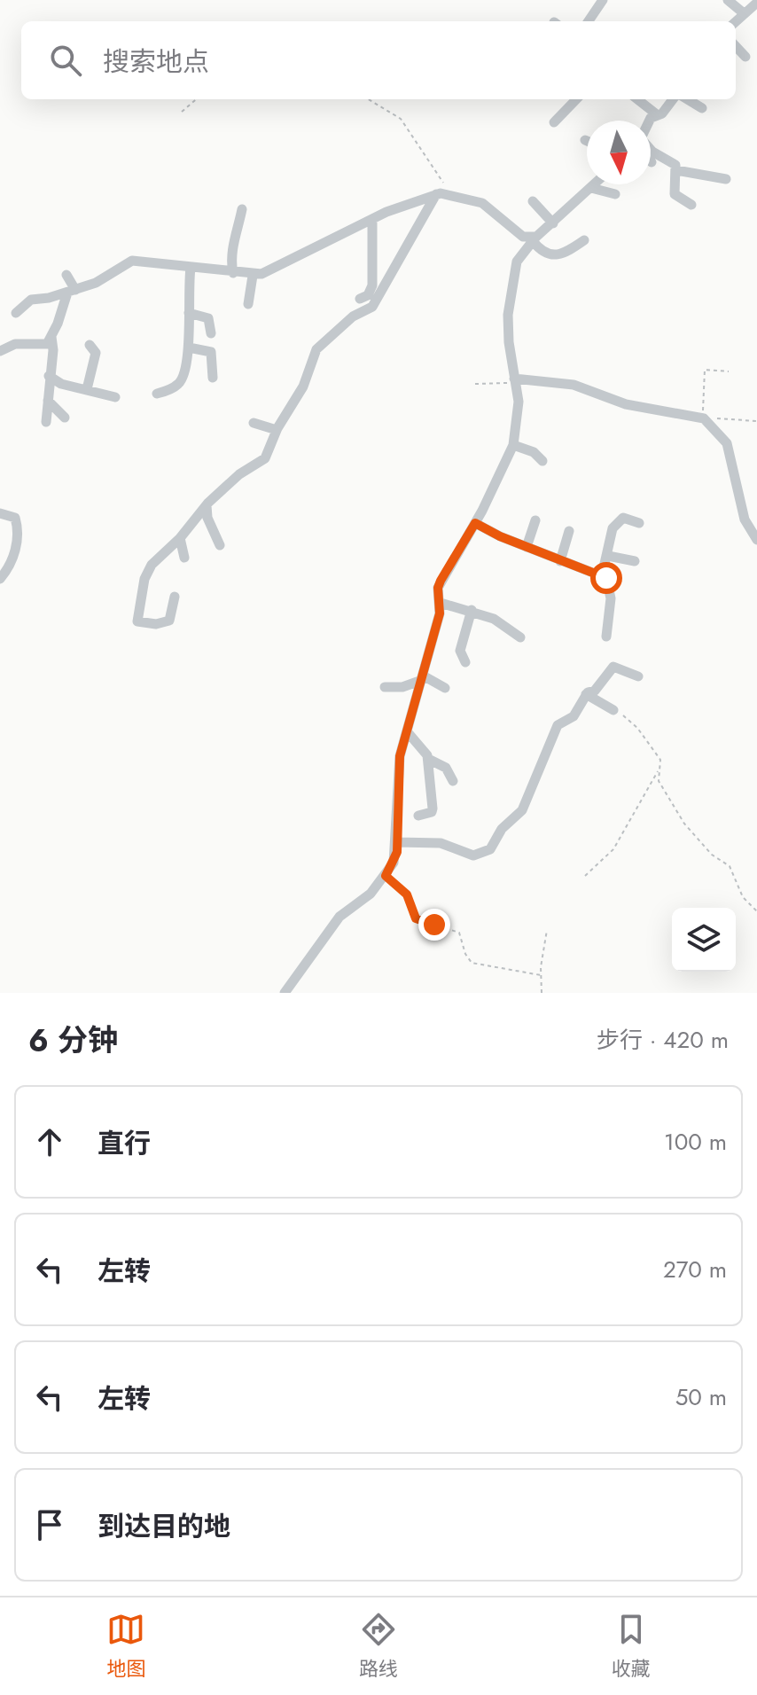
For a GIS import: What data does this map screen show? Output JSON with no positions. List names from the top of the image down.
{
  "north": "bottom",
  "page": {
    "search": "搜索地点",
    "heading": ["6 分钟", "步行 · 420 m"],
    "list": [
      ["直行", "100 m"],
      ["左转", "270 m"],
      ["左转", "50 m"],
      "到达目的地"
    ],
    "nav": ["地图", "路线", "收藏"]
  }
}
